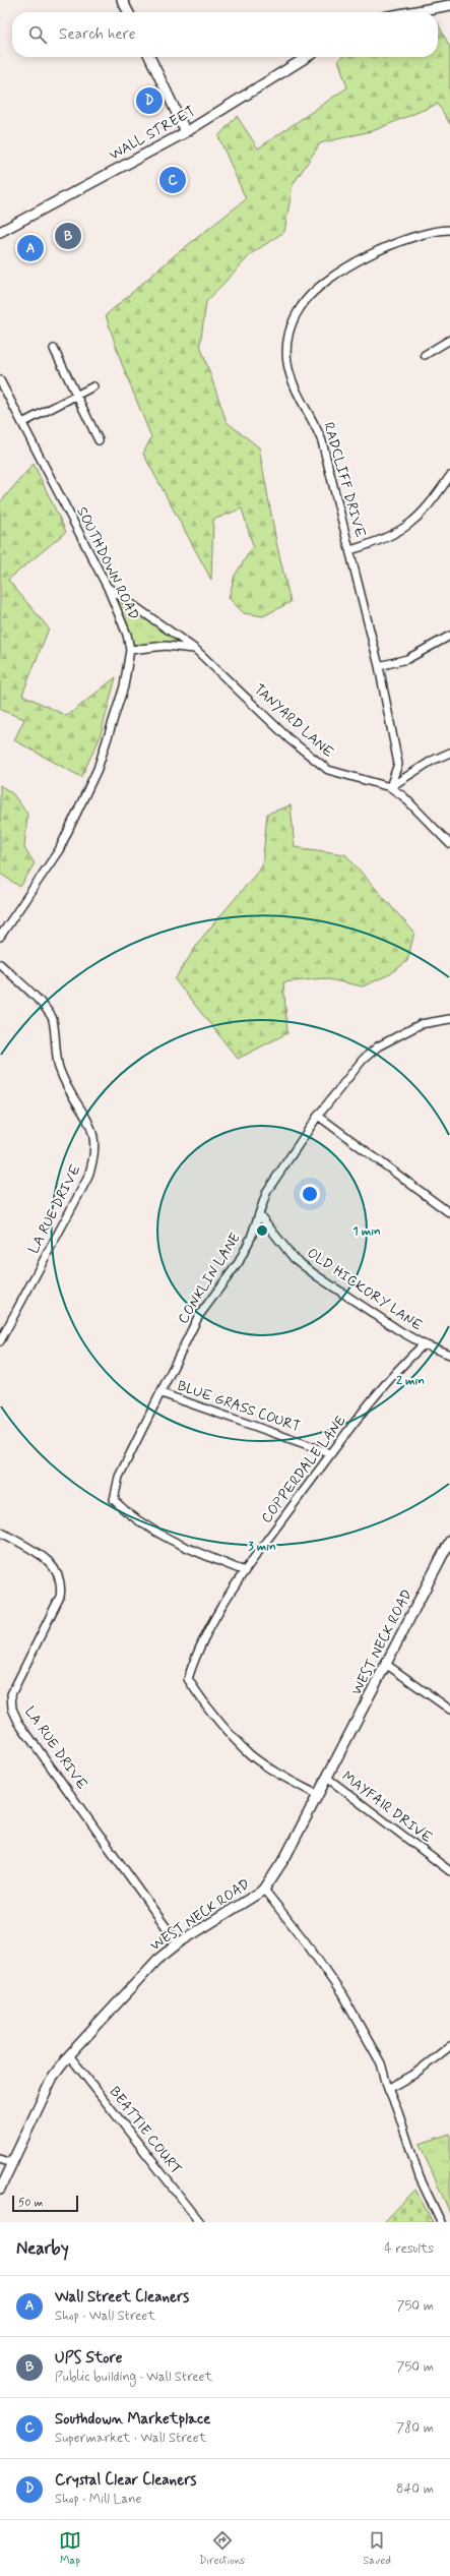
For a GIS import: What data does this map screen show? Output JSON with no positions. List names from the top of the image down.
{
  "streets": {
    "street": [
      "WALL STREET",
      "RADCLIFF DRIVE",
      "SOUTHDOWN ROAD",
      "TANYARD LANE",
      "LA RUE DRIVE",
      "CONKLIN LANE",
      "OLD HICKORY LANE",
      "BLUE GRASS COURT",
      "COPPERDALE LANE",
      "WEST NECK ROAD",
      "MAYFAIR DRIVE",
      "BEATTIE COURT"
    ]
  },
  "crossings": [
    ["RADCLIFF DRIVE", "TANYARD LANE"],
    ["SOUTHDOWN ROAD", "TANYARD LANE"],
    ["LA RUE DRIVE", "WEST NECK ROAD"],
    ["CONKLIN LANE", "OLD HICKORY LANE"],
    ["CONKLIN LANE", "BLUE GRASS COURT"],
    ["CONKLIN LANE", "COPPERDALE LANE"],
    ["OLD HICKORY LANE", "COPPERDALE LANE"],
    ["BLUE GRASS COURT", "COPPERDALE LANE"],
    ["COPPERDALE LANE", "WEST NECK ROAD"],
    ["WEST NECK ROAD", "MAYFAIR DRIVE"],
    ["WEST NECK ROAD", "BEATTIE COURT"]
  ],
  "scale_bar": "50 m",
  "page": {
    "search": "Search here",
    "pins": [
      "D",
      "C",
      "B",
      "A"
    ],
    "scale": "50 m",
    "heading": ["Nearby", "4 results"],
    "list": [
      {
        "mark": "A",
        "name": "Wall Street Cleaners",
        "note": "Shop · Wall Street",
        "value": "750 m"
      },
      {
        "mark": "B",
        "name": "UPS Store",
        "note": "Public building · Wall Street",
        "value": "750 m"
      },
      {
        "mark": "C",
        "name": "Southdown Marketplace",
        "note": "Supermarket · Wall Street",
        "value": "780 m"
      },
      {
        "mark": "D",
        "name": "Crystal Clear Cleaners",
        "note": "Shop · Mill Lane",
        "value": "840 m"
      }
    ],
    "nav": ["Map", "Directions", "Saved"]
  },
  "rings": ["1 min", "2 min", "3 min"]
}
